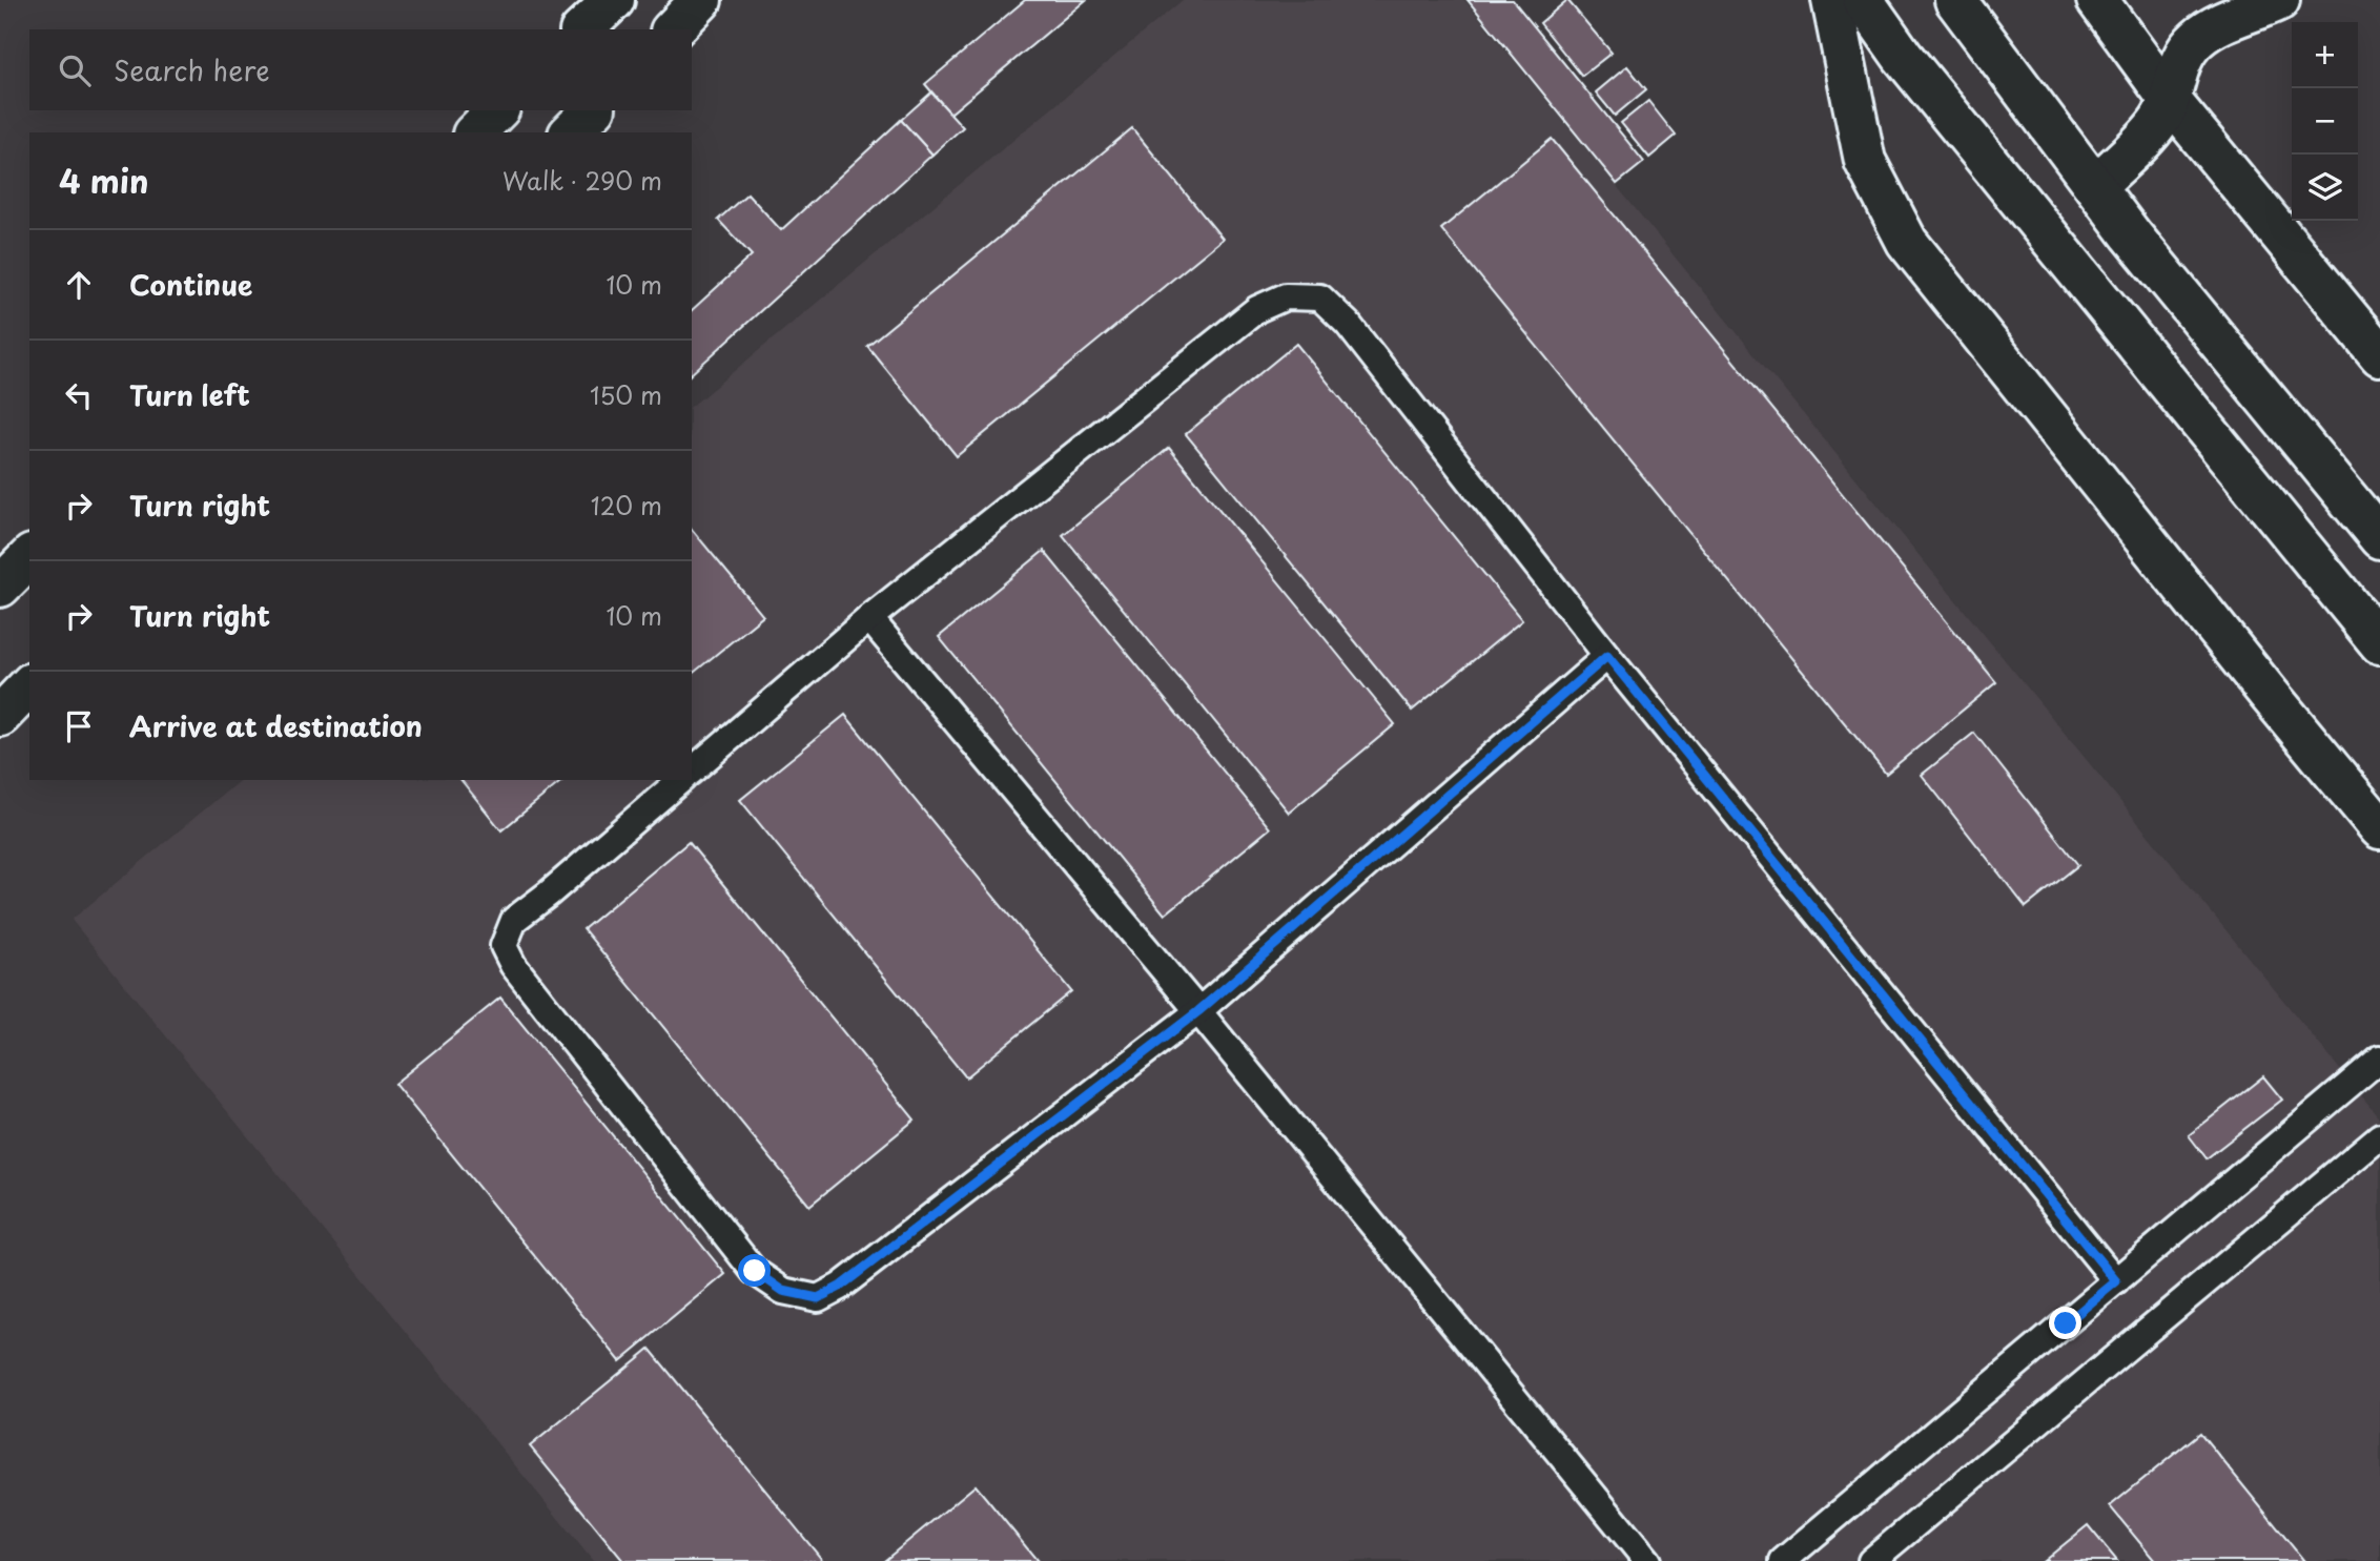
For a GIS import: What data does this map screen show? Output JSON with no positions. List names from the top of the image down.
{
  "page": {
    "map_buttons": ["+", "−"],
    "search": "Search here",
    "heading": ["4 min", "Walk · 290 m"],
    "list": [
      ["Continue", "10 m"],
      ["Turn left", "150 m"],
      ["Turn right", "120 m"],
      ["Turn right", "10 m"],
      "Arrive at destination"
    ]
  }
}
